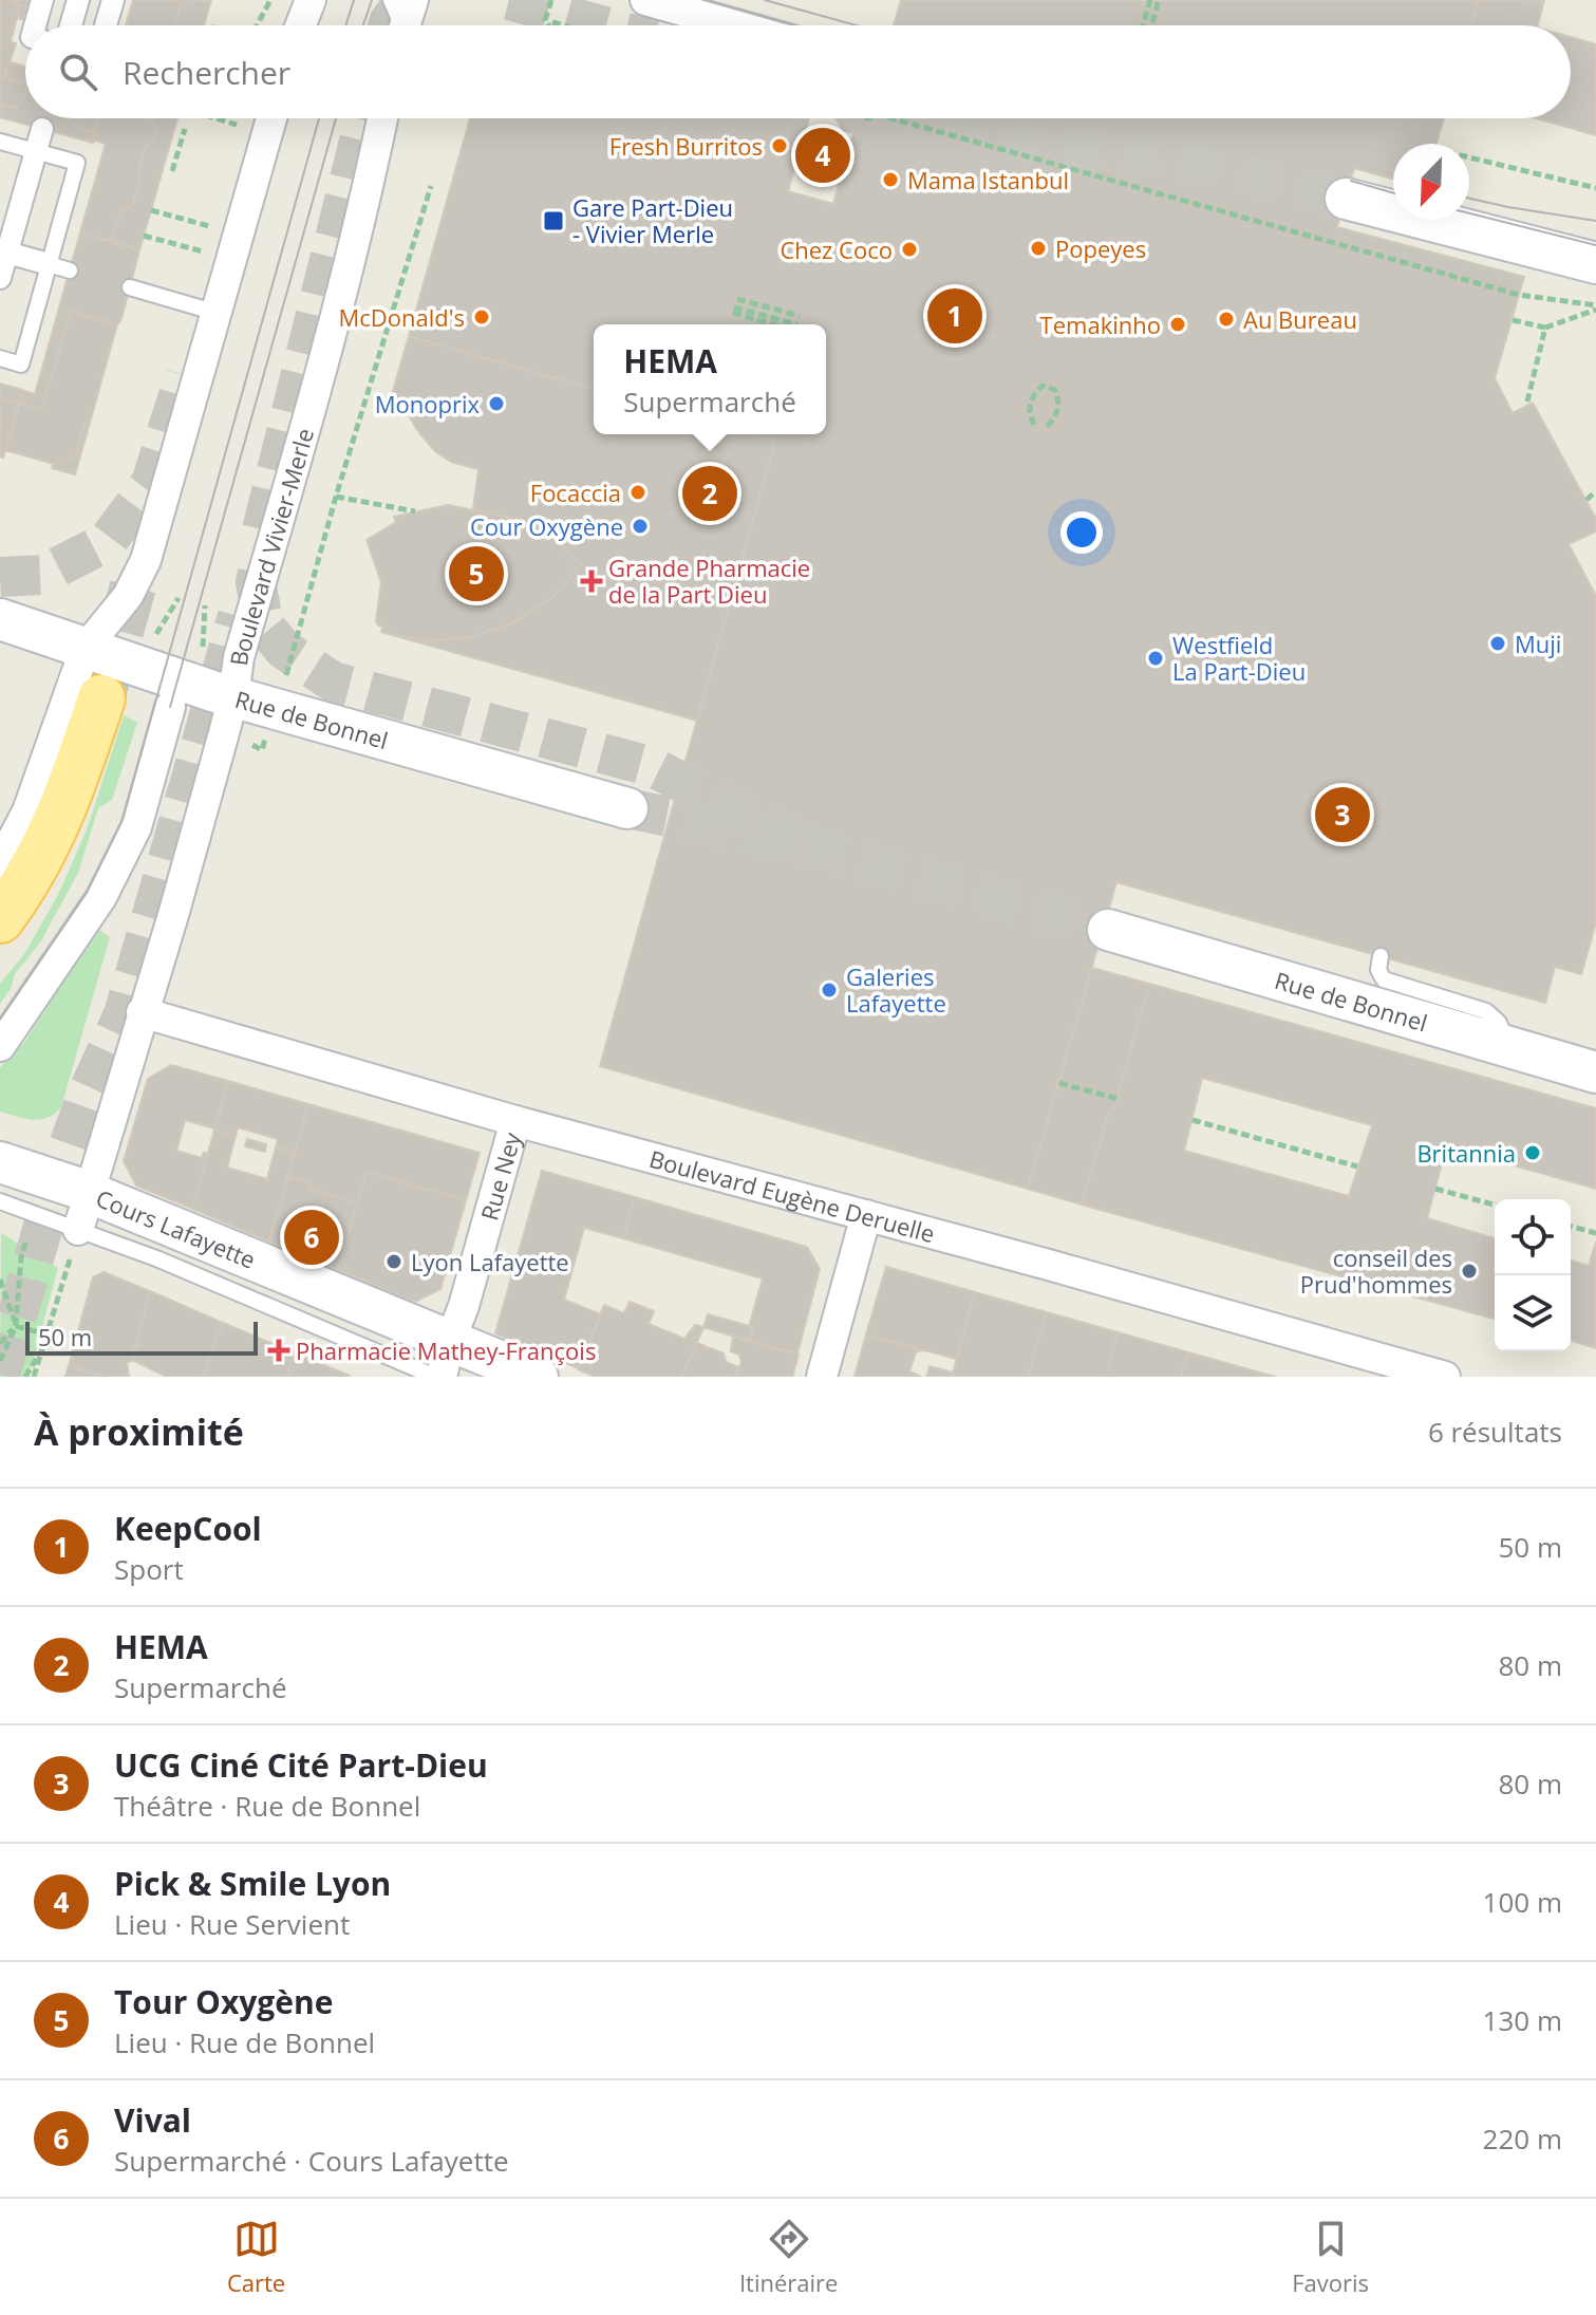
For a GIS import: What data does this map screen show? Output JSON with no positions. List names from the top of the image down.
{
  "streets": {
    "main road": ["Rue de Bonnel", "Cours Lafayette"],
    "street": ["Boulevard Vivier-Merle", "Rue Ney", "Boulevard Eugène Deruelle"]
  },
  "crossings": [
    ["Boulevard Vivier-Merle", "Rue de Bonnel"],
    ["Boulevard Vivier-Merle", "Boulevard Eugène Deruelle"],
    ["Boulevard Vivier-Merle", "Cours Lafayette"],
    ["Rue Ney", "Boulevard Eugène Deruelle"],
    ["Rue Ney", "Cours Lafayette"]
  ],
  "places": {
    "other": [
      "Fresh Burritos",
      "Mama Istanbul",
      "Popeyes",
      "Chez Coco",
      "McDonald's",
      "Au Bureau",
      "Temakinho",
      "Monoprix",
      "Focaccia",
      "Cour Oxygène",
      "Muji",
      "Westfield La Part-Dieu",
      "Galeries Lafayette",
      "Britannia",
      "Lyon Lafayette",
      "conseil des Prud'hommes"
    ],
    "transit": ["Gare Part-Dieu - Vivier Merle"],
    "health": ["Grande Pharmacie de la Part Dieu", "Pharmacie Mathey-François"]
  },
  "scale_bar": "50 m",
  "north": "bottom left",
  "page": {
    "search": "Rechercher",
    "pins": [
      "4",
      "1",
      "2",
      "5",
      "3",
      "6"
    ],
    "popup": ["HEMA", "Supermarché"],
    "scale": "50 m",
    "heading": ["À proximité", "6 résultats"],
    "list": [
      {
        "mark": "1",
        "name": "KeepCool",
        "note": "Sport",
        "value": "50 m"
      },
      {
        "mark": "2",
        "name": "HEMA",
        "note": "Supermarché",
        "value": "80 m"
      },
      {
        "mark": "3",
        "name": "UCG Ciné Cité Part-Dieu",
        "note": "Théâtre · Rue de Bonnel",
        "value": "80 m"
      },
      {
        "mark": "4",
        "name": "Pick & Smile Lyon",
        "note": "Lieu · Rue Servient",
        "value": "100 m"
      },
      {
        "mark": "5",
        "name": "Tour Oxygène",
        "note": "Lieu · Rue de Bonnel",
        "value": "130 m"
      },
      {
        "mark": "6",
        "name": "Vival",
        "note": "Supermarché · Cours Lafayette",
        "value": "220 m"
      }
    ],
    "nav": ["Carte", "Itinéraire", "Favoris"]
  }
}
